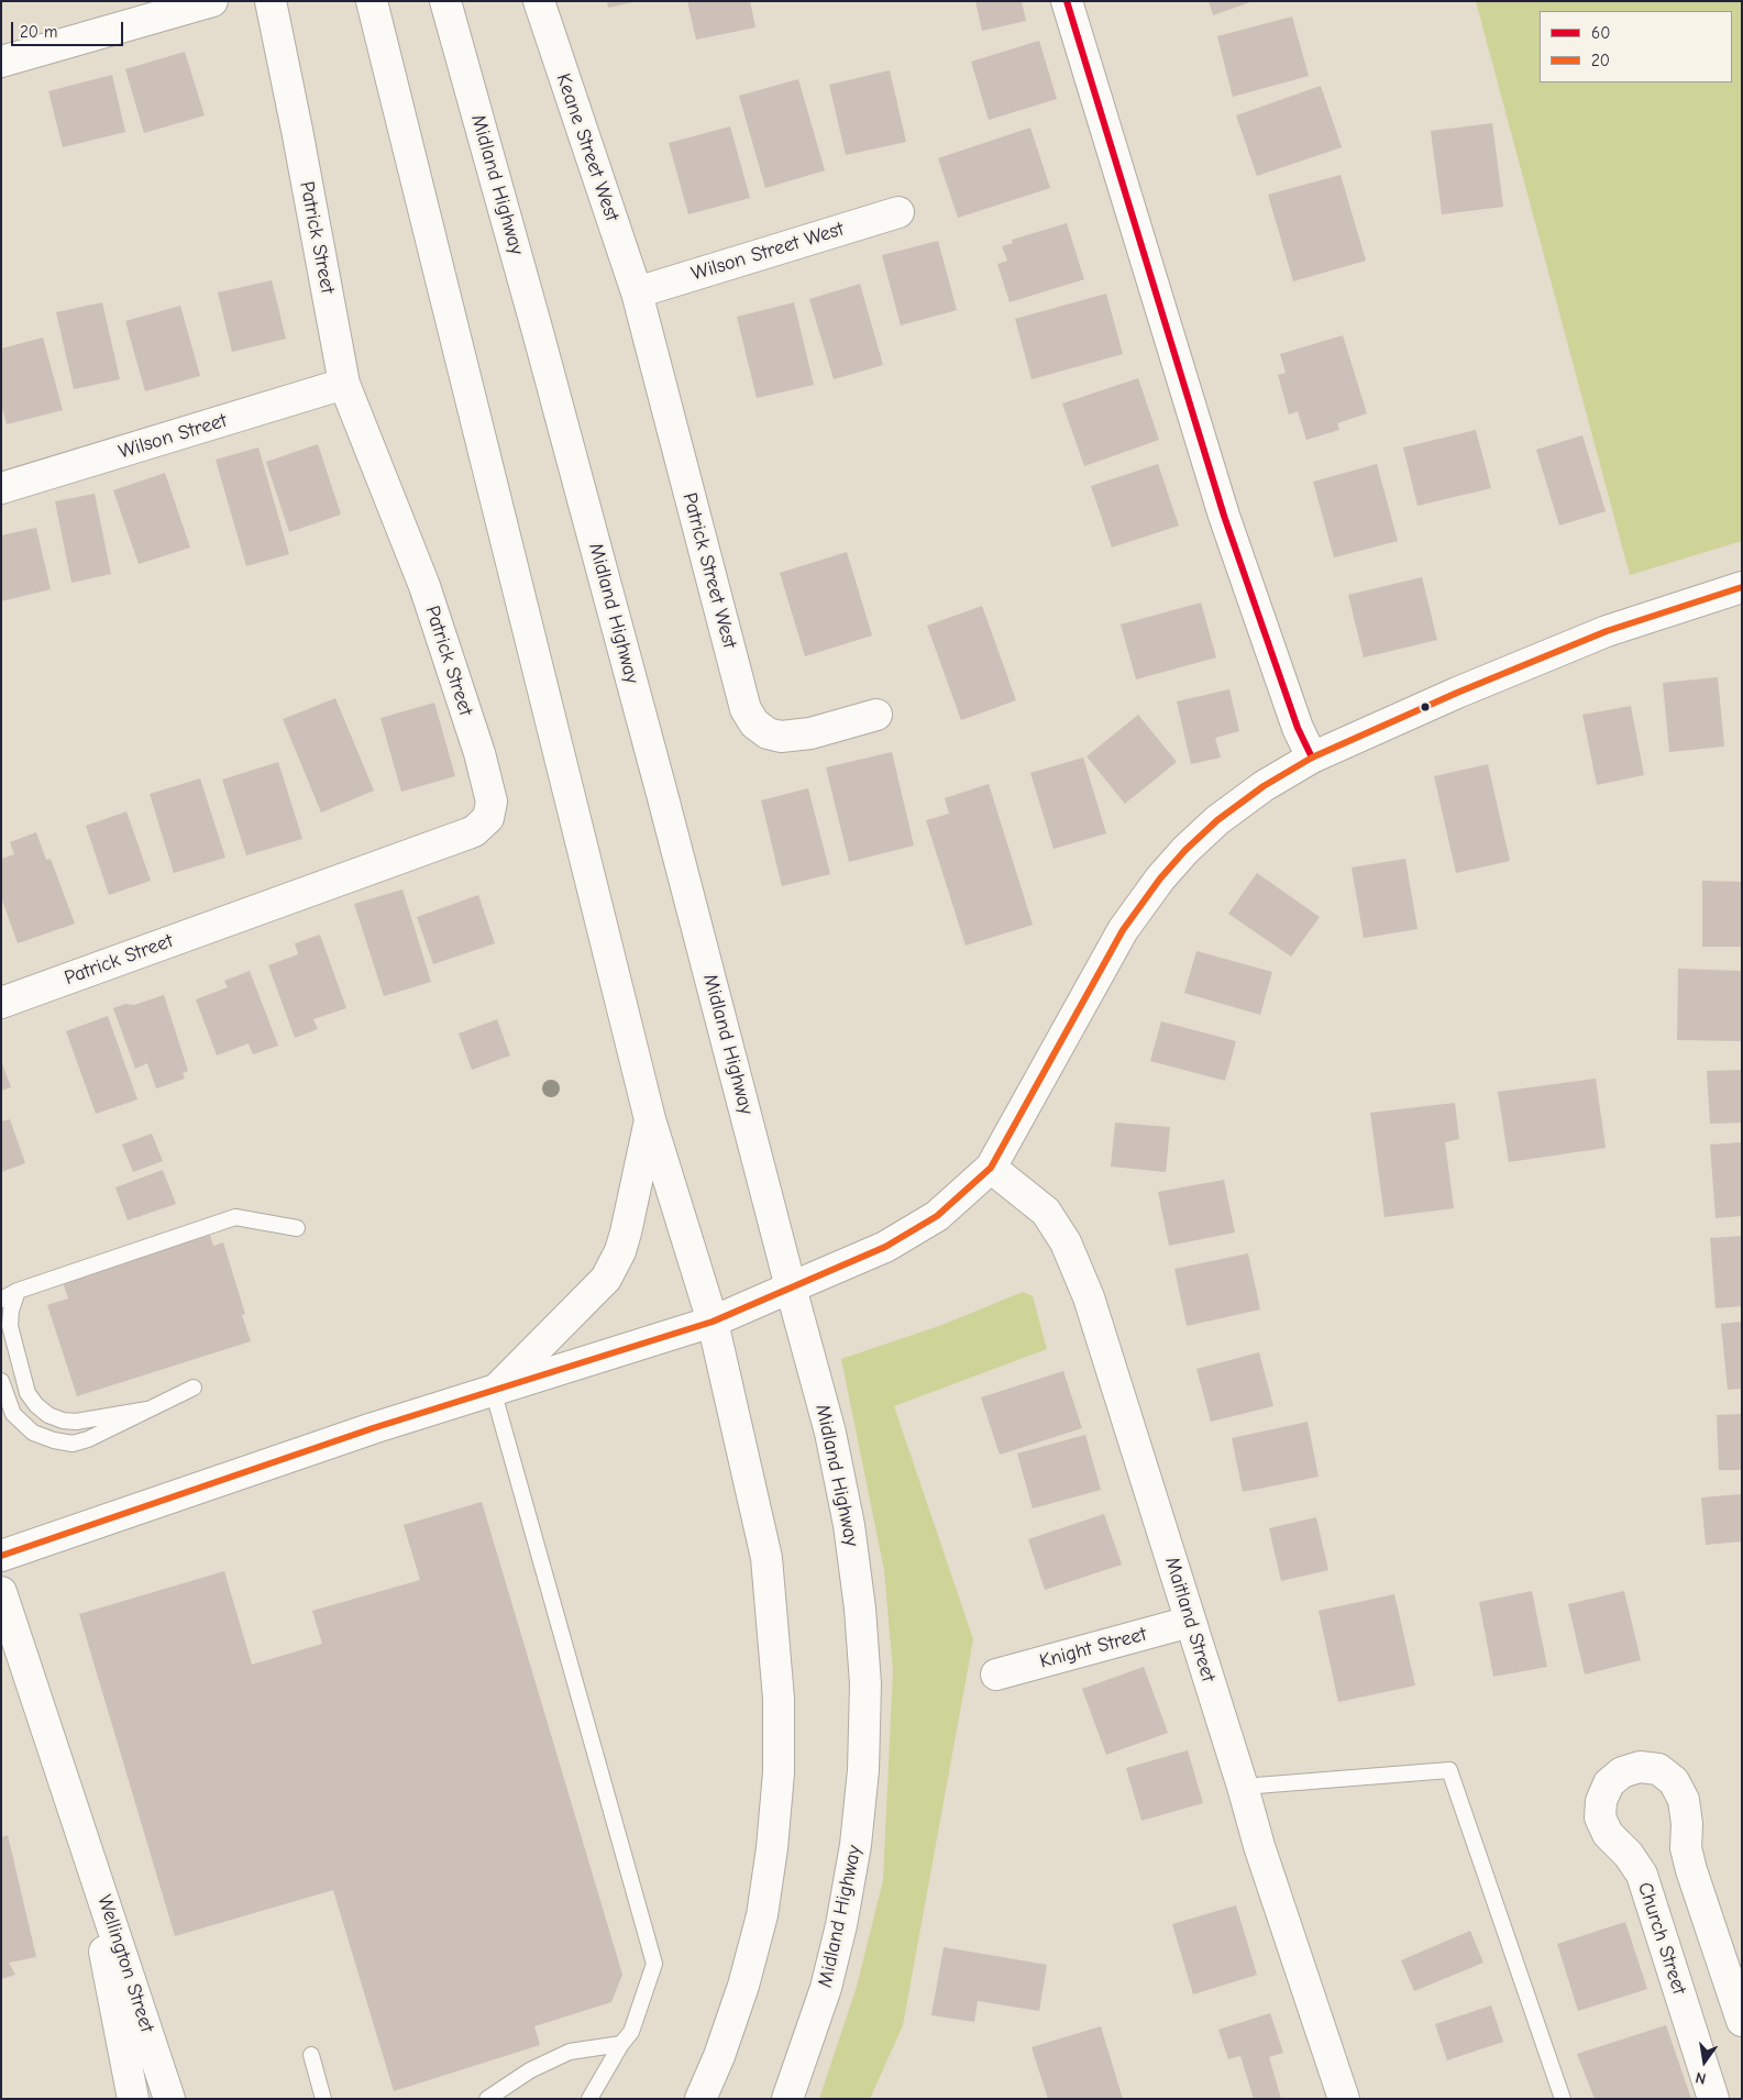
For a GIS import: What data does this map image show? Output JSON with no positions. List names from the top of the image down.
{
  "streets": {
    "main road": [
      "Keane Street West",
      "Midland Highway",
      "Patrick Street",
      "Wilson Street West",
      "Wilson Street",
      "Patrick Street West",
      "Maitland Street",
      "Knight Street",
      "Church Street",
      "Wellington Street"
    ]
  },
  "crossings": [
    ["Keane Street West", "Wilson Street West"],
    ["Keane Street West", "Patrick Street West"],
    ["Patrick Street", "Wilson Street"],
    ["Wilson Street West", "Patrick Street West"],
    ["Maitland Street", "Knight Street"]
  ],
  "lines": ["transit line 60", "transit line 20"],
  "legend": ["60", "20"],
  "scale_bar": "20 m",
  "north": "bottom"
}
